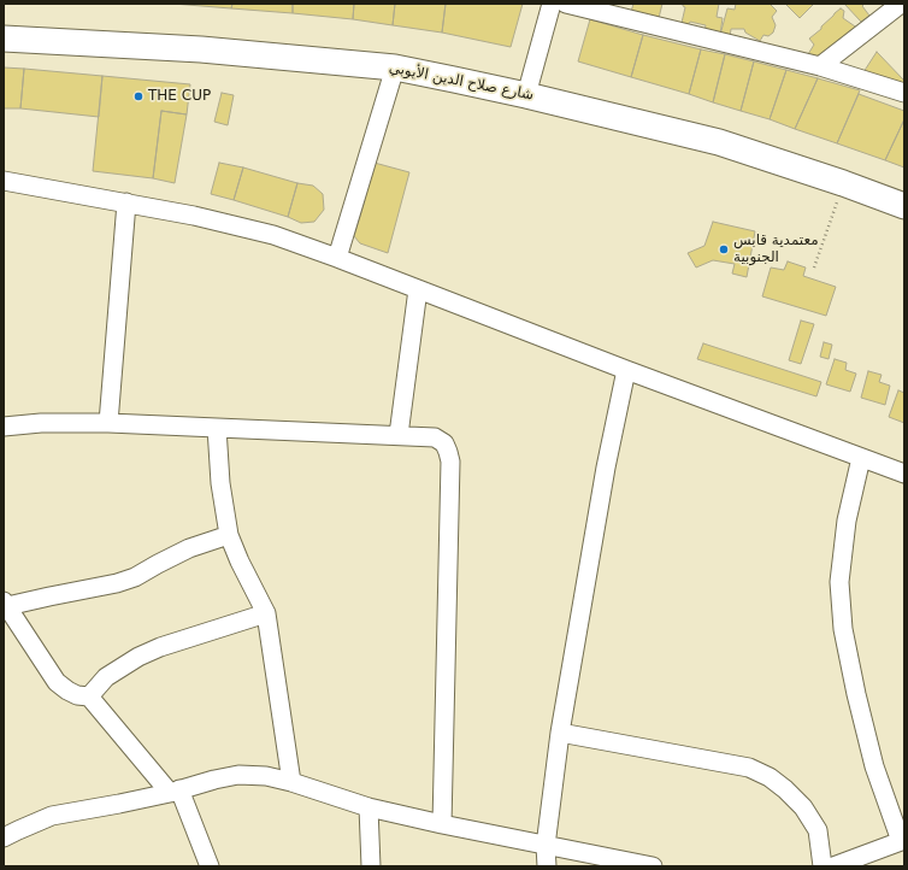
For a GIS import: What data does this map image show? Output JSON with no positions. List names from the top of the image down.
{
  "streets": {
    "main road": ["شارع صلاح الدين الأيوبي"]
  },
  "places": ["THE CUP", "معتمدية قابس الجنوبية"]
}
